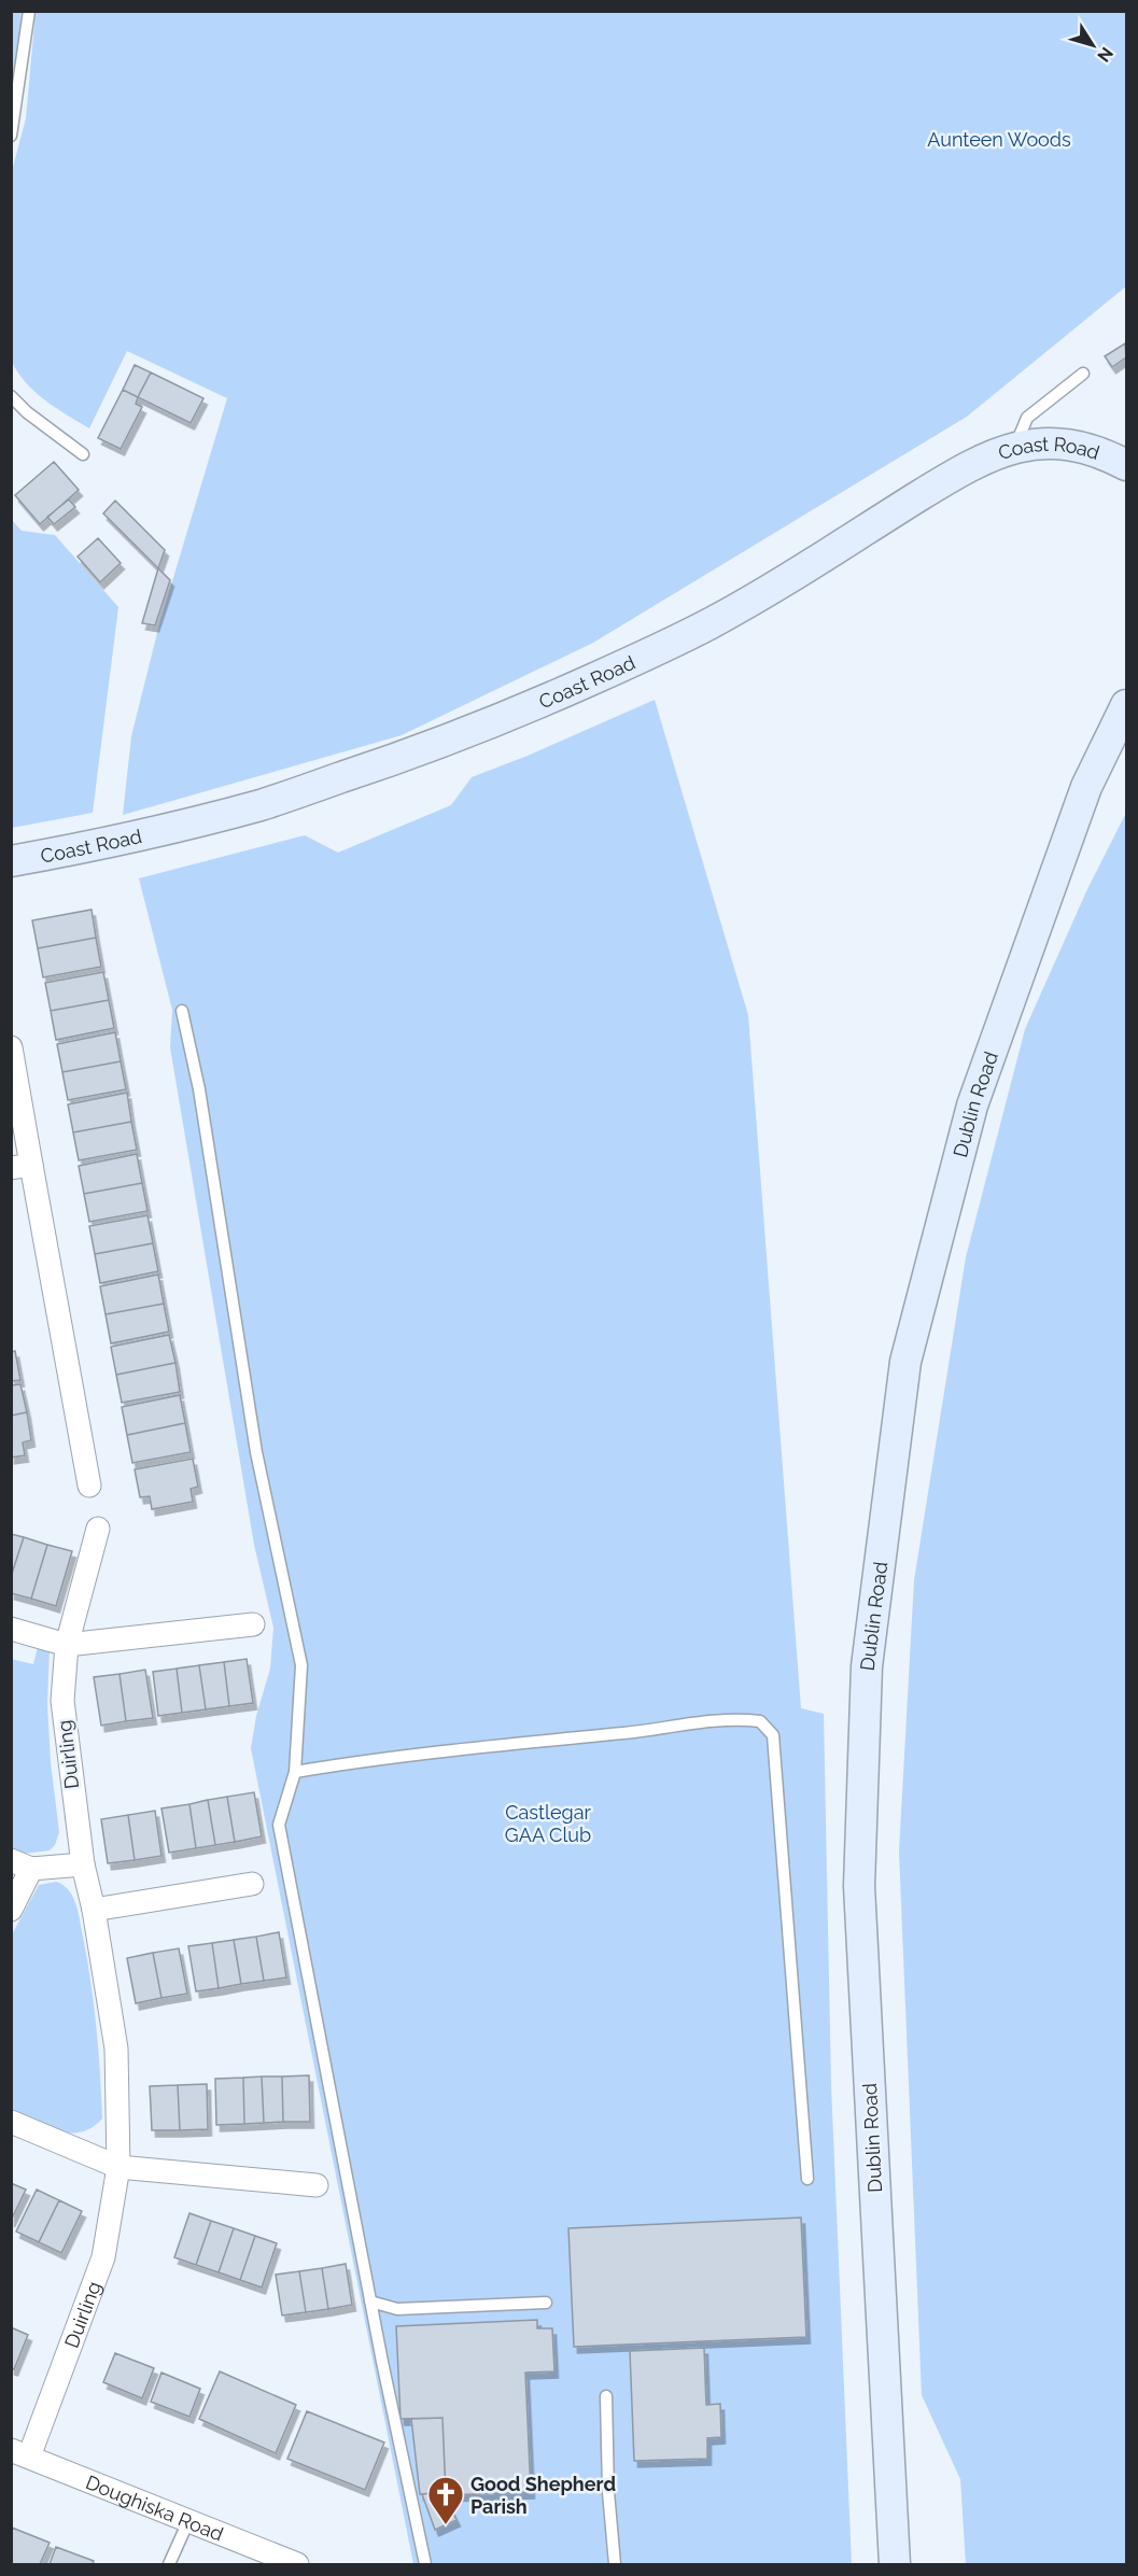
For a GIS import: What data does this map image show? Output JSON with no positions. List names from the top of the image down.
{
  "streets": {
    "main road": ["Coast Road", "Dublin Road"],
    "street": ["Duirling", "Doughiska Road"]
  },
  "crossings": [
    ["Duirling", "Doughiska Road"]
  ],
  "parks": ["Aunteen Woods", "Castlegar GAA Club"],
  "places": {
    "church": ["Good Shepherd Parish"]
  },
  "north": "bottom right"
}
